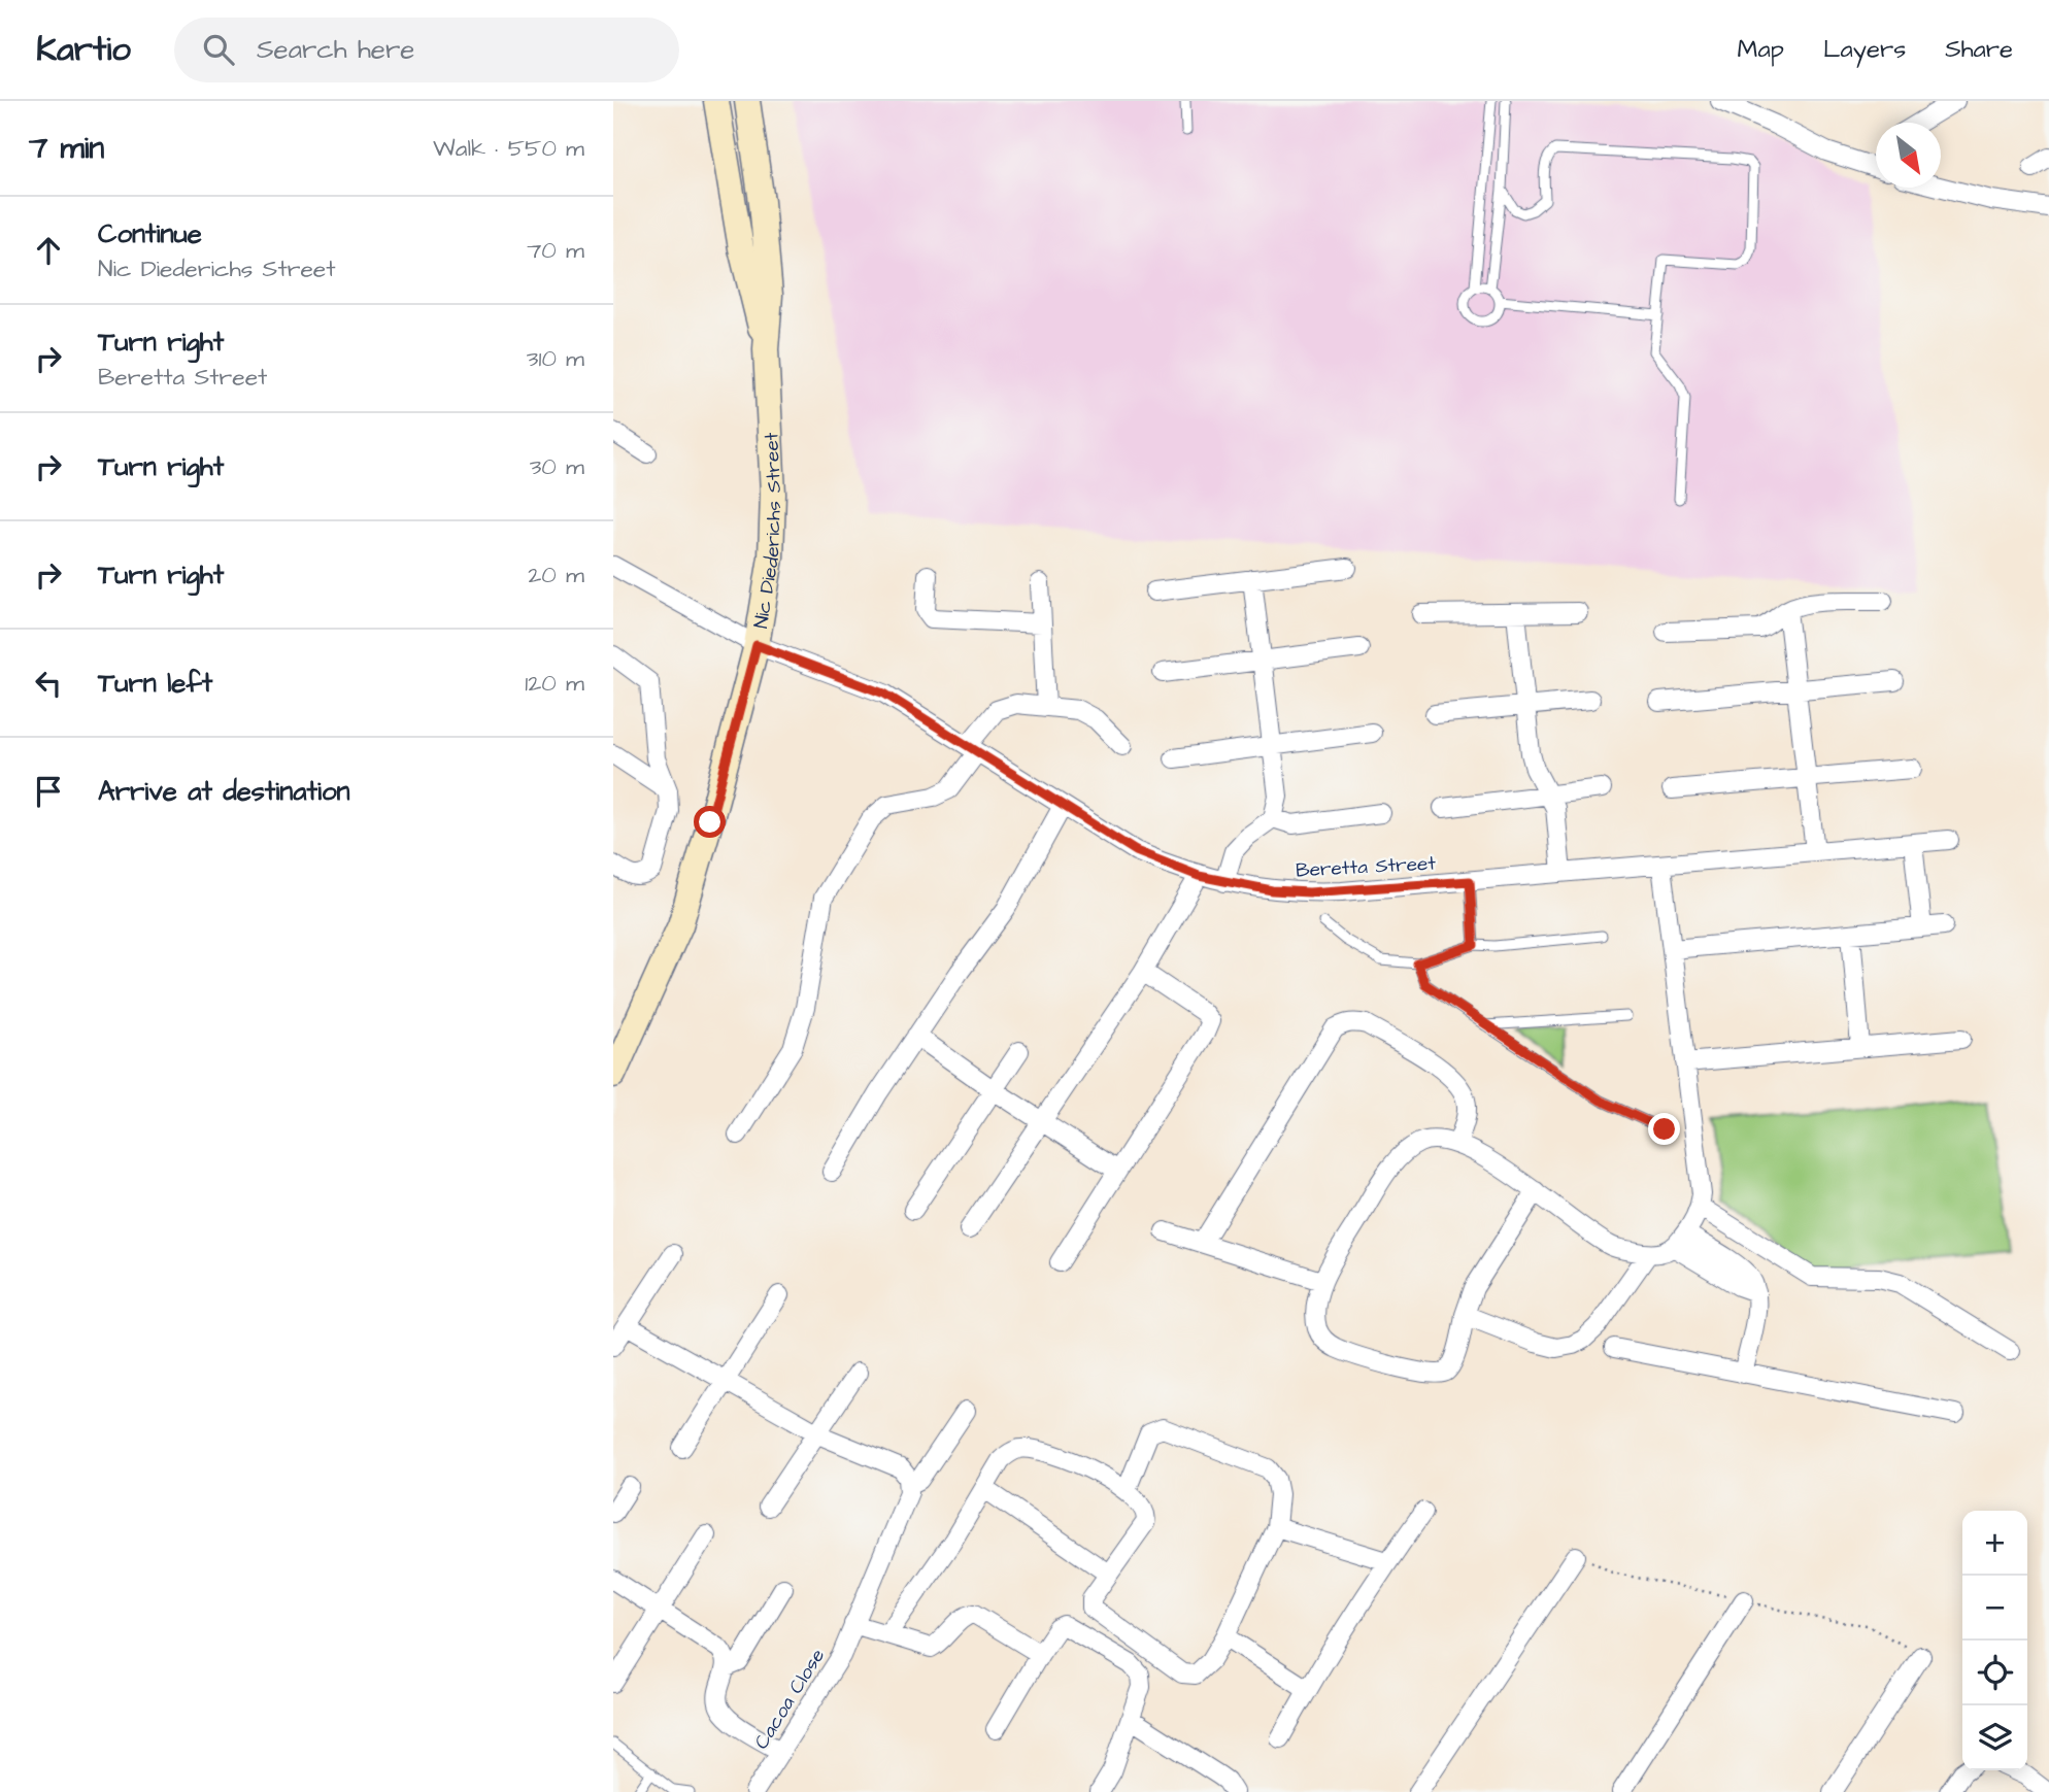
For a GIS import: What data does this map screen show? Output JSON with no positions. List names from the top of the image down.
{
  "streets": {
    "street": ["Nic Diederichs Street", "Beretta Street", "Cacoa Close"]
  },
  "crossings": [
    ["Nic Diederichs Street", "Beretta Street"]
  ],
  "north": "bottom right",
  "page": {
    "header": "Kartio",
    "search": "Search here",
    "nav": ["Map", "Layers", "Share"],
    "heading": ["7 min", "Walk · 550 m"],
    "list": [
      ["Continue", "Nic Diederichs Street", "70 m"],
      ["Turn right", "Beretta Street", "310 m"],
      ["Turn right", "30 m"],
      ["Turn right", "20 m"],
      ["Turn left", "120 m"],
      "Arrive at destination"
    ],
    "map_buttons": ["+", "−"]
  }
}
